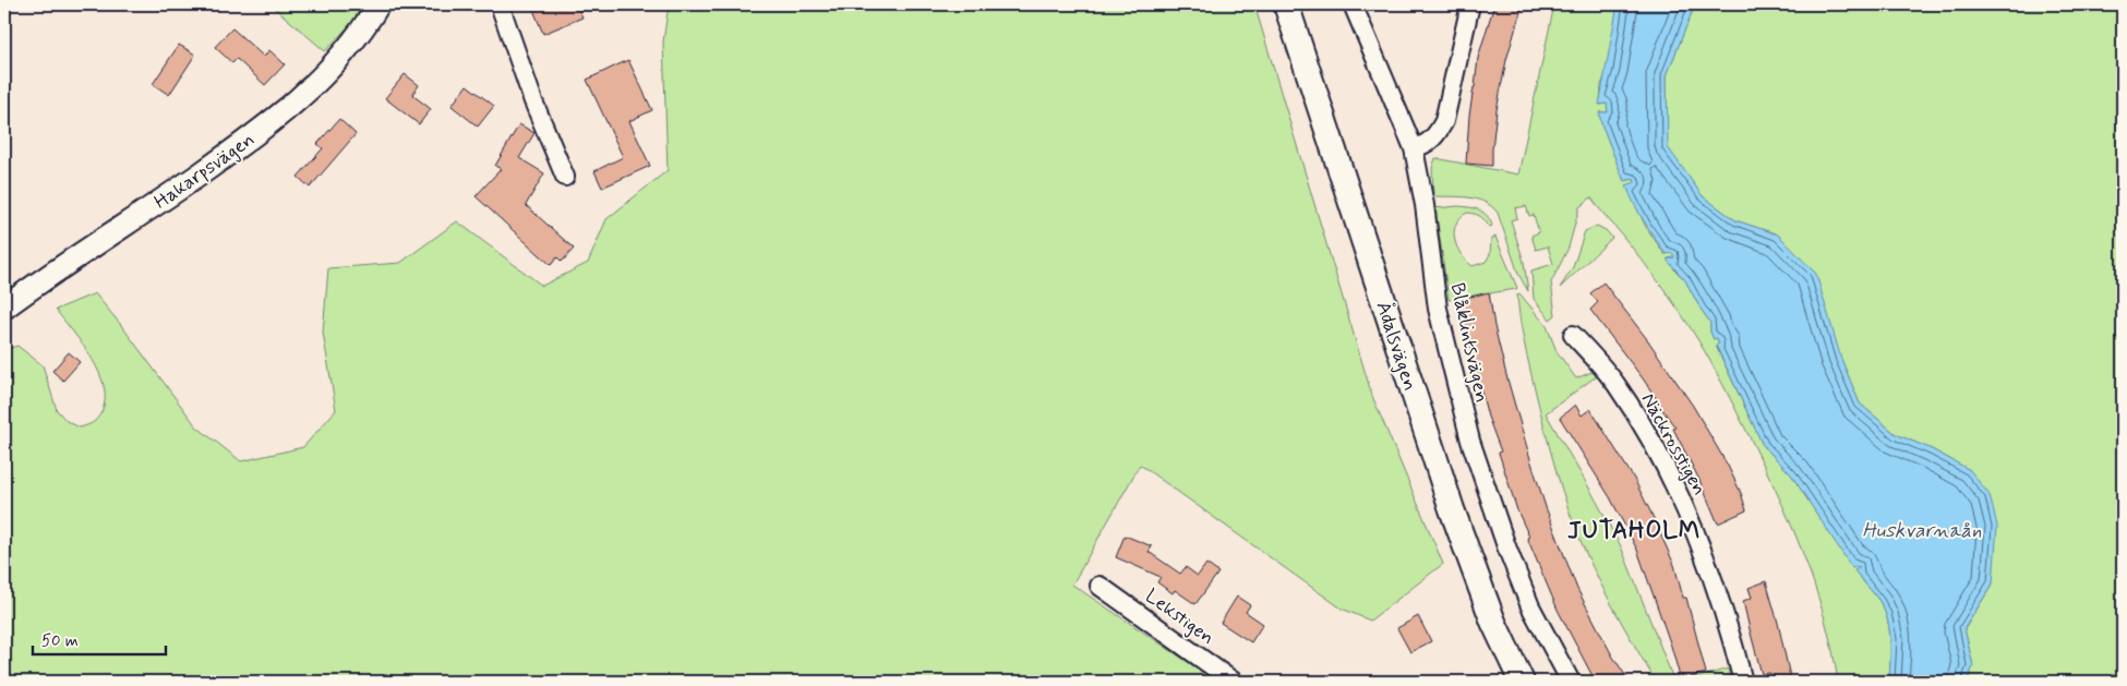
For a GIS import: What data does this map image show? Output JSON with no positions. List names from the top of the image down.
{
  "streets": {
    "main road": ["Ådalsvägen"],
    "street": [
      "Hakarpsvägen",
      "Blåklintsvägen",
      "Näckrosstigen",
      "Lekstigen"
    ]
  },
  "districts": ["JUTAHOLM"],
  "water": ["Huskvarnaån"],
  "scale_bar": "50 m"
}
